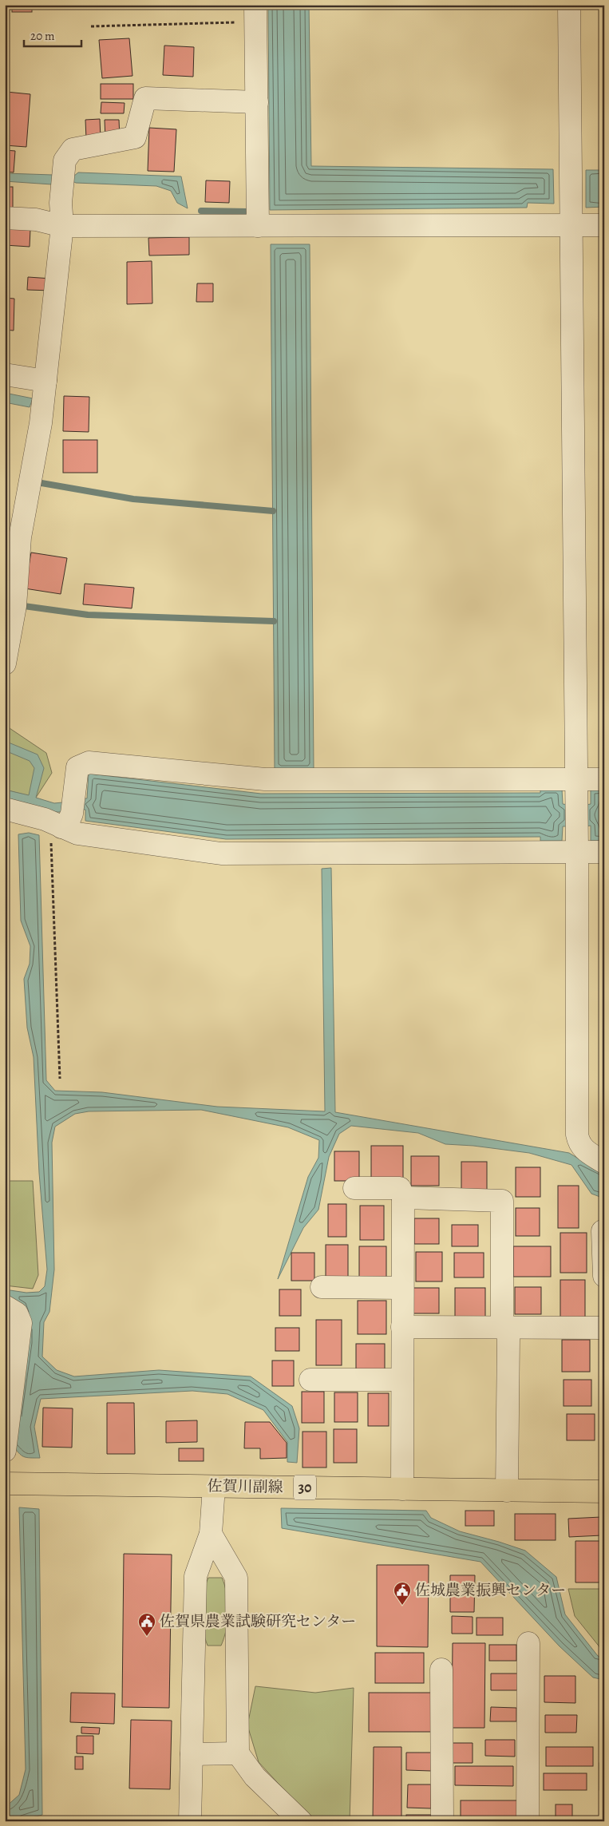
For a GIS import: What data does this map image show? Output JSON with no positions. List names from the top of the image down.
{
  "streets": {
    "main road": ["佐賀川副線", "30"]
  },
  "places": {
    "public building": ["佐城農業振興センター", "佐賀県農業試験研究センター"]
  },
  "scale_bar": "20 m"
}
